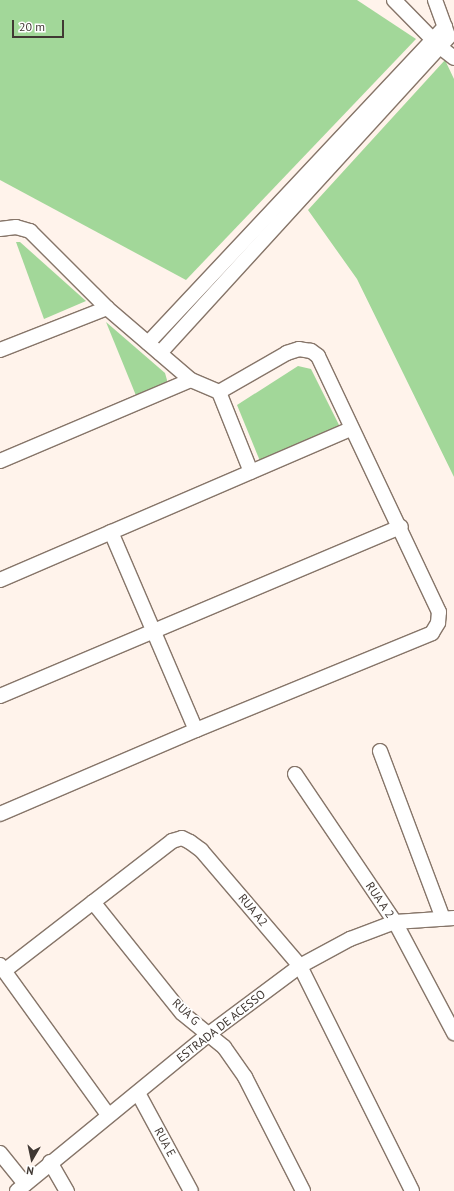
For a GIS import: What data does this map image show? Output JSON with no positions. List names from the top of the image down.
{
  "streets": {
    "street": [
      "RUA A 2",
      "RUA A2",
      "RUA G",
      "ESTRADA DE ACESSO",
      "RUA E"
    ]
  },
  "crossings": [
    ["RUA A 2", "ESTRADA DE ACESSO"],
    ["RUA A2", "RUA G"],
    ["RUA A2", "ESTRADA DE ACESSO"],
    ["RUA G", "ESTRADA DE ACESSO"],
    ["ESTRADA DE ACESSO", "RUA E"]
  ],
  "scale_bar": "20 m",
  "north": "bottom"
}
